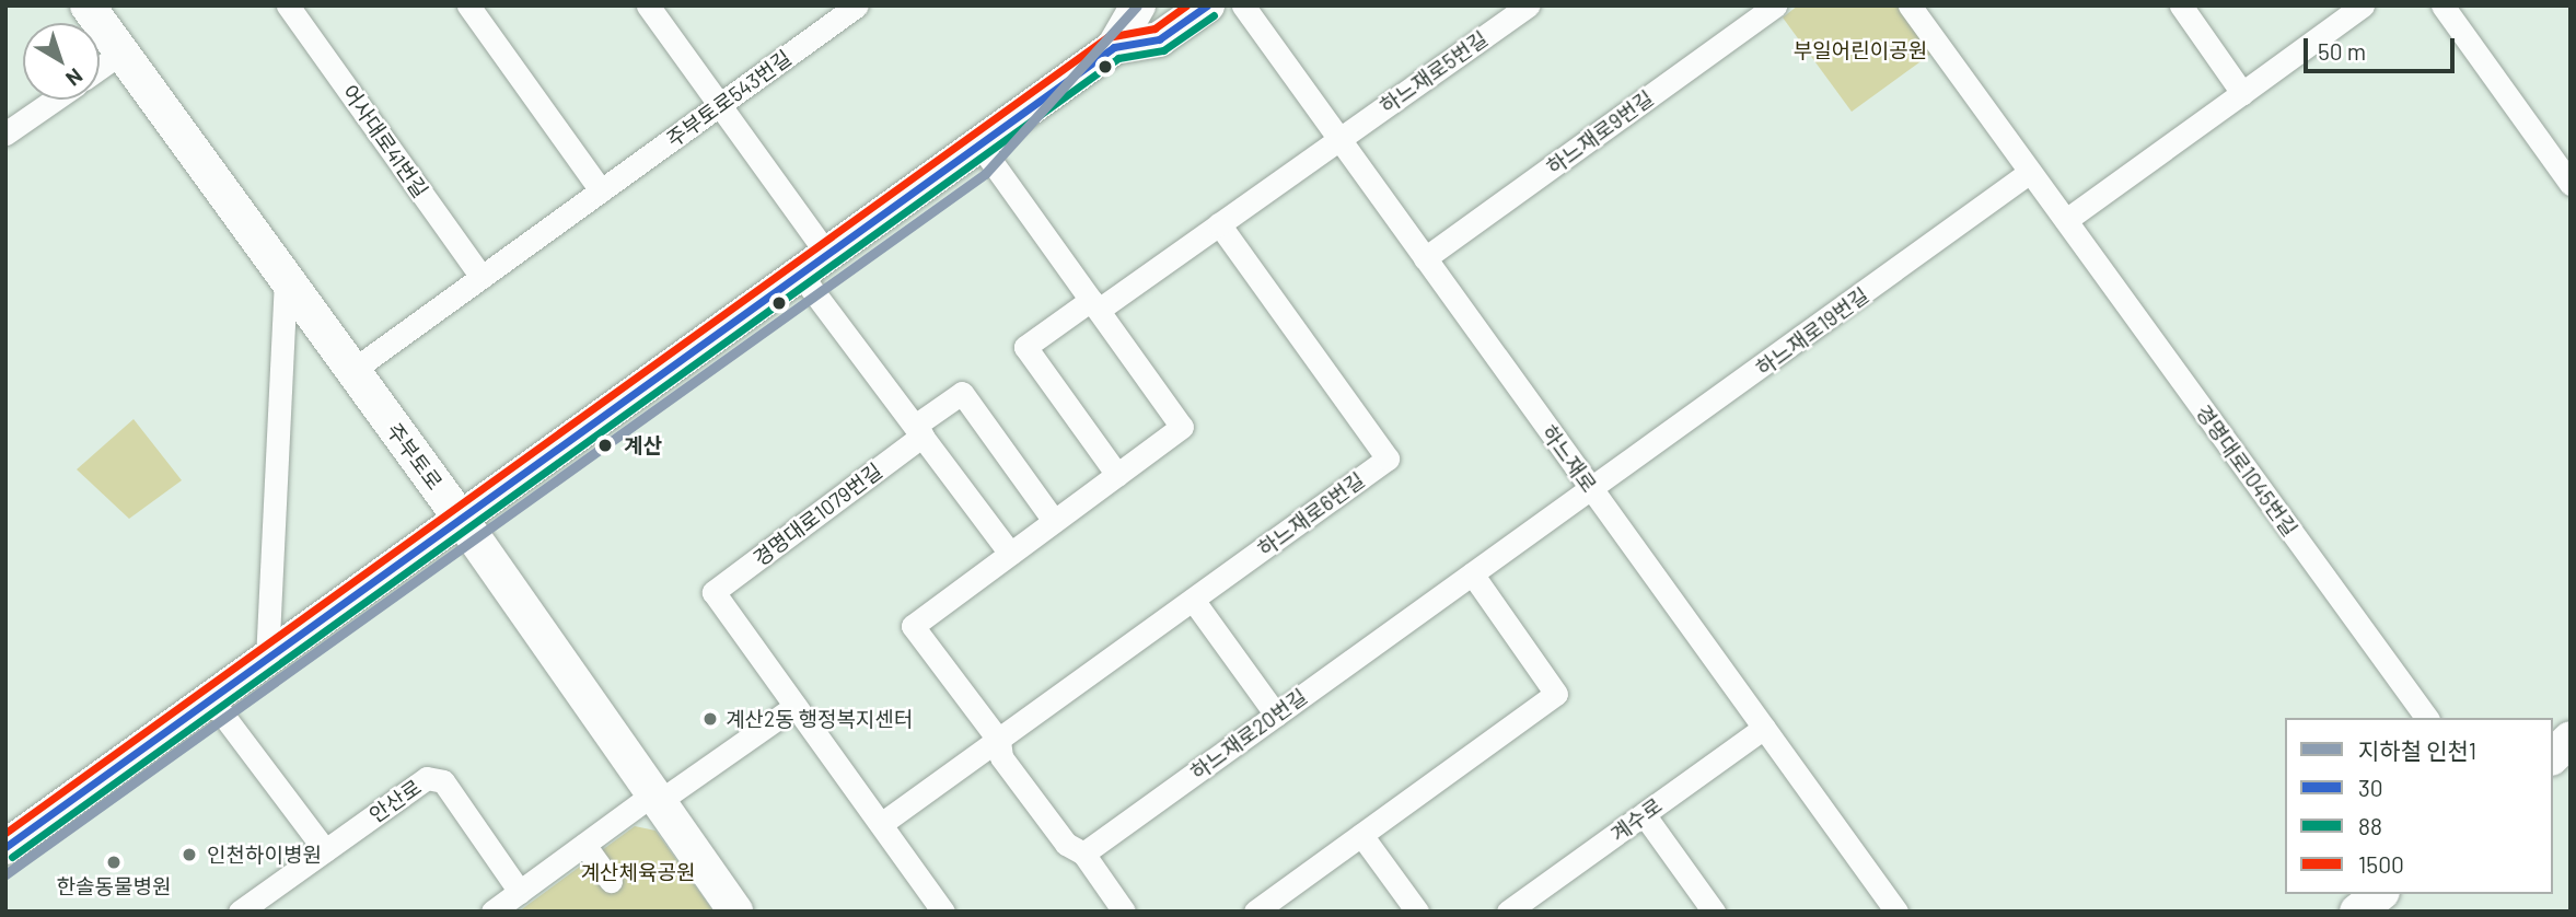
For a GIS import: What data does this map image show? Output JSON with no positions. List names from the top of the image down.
{
  "streets": {
    "street": [
      "하느재로5번길",
      "주부토로543번길",
      "하느재로9번길",
      "어사대로41번길",
      "하느재로19번길",
      "주부토로",
      "하느재로",
      "경명대로1045번길",
      "경명대로1079번길",
      "하느재로6번길",
      "하느재로20번길",
      "안산로",
      "계수로"
    ]
  },
  "crossings": [
    ["하느재로5번길", "하느재로"],
    ["주부토로543번길", "어사대로41번길"],
    ["주부토로543번길", "주부토로"],
    ["하느재로9번길", "하느재로"],
    ["하느재로19번길", "하느재로"],
    ["하느재로19번길", "경명대로1045번길"],
    ["하느재로19번길", "하느재로20번길"],
    ["하느재로", "하느재로20번길"],
    ["하느재로", "계수로"]
  ],
  "parks": ["부일어린이공원", "계산체육공원"],
  "places": [
    "계산",
    "계산2동 행정복지센터",
    "인천하이병원",
    "한솔동물병원"
  ],
  "lines": [
    "metro line 인천1",
    "transit line 30",
    "transit line 1500",
    "transit line 88"
  ],
  "legend": [
    "지하철 인천1",
    "30",
    "88",
    "1500"
  ],
  "scale_bar": "50 m",
  "north": "bottom right"
}
